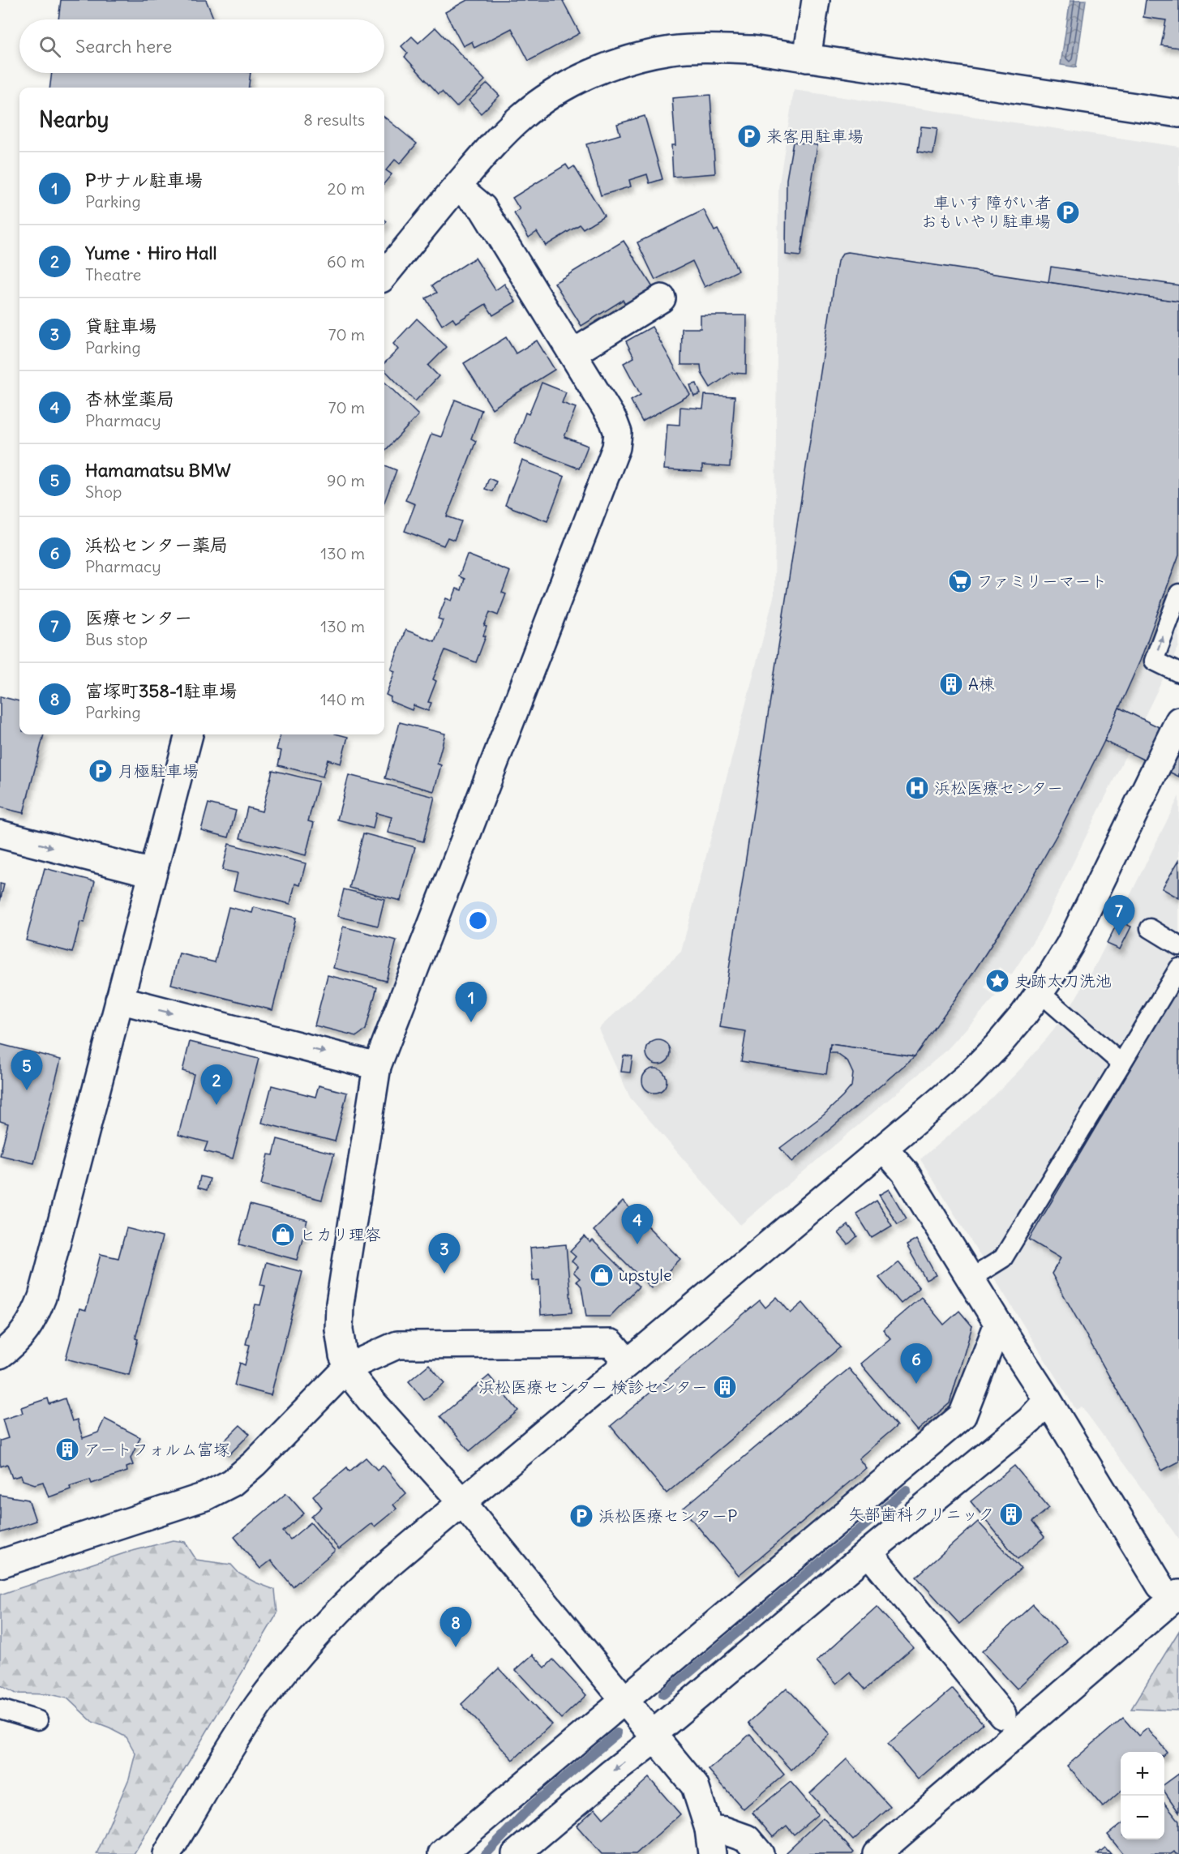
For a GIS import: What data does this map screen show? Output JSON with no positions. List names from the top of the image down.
{
  "places": {
    "parking": [
      "来客用駐車場",
      "車いす 障がい者 おもいやり駐車場",
      "月極駐車場",
      "浜松医療センターP"
    ],
    "supermarket": ["ファミリーマート"],
    "building": [
      "A棟",
      "浜松医療センター 検診センター",
      "アートフォルム富塚",
      "矢部歯科クリニック"
    ],
    "hospital": ["浜松医療センター"],
    "place": ["史跡太刀洗池"],
    "shop": ["ヒカリ理容", "upstyle"]
  },
  "page": {
    "search": "Search here",
    "heading": ["Nearby", "8 results"],
    "list": [
      {
        "mark": "1",
        "name": "Pサナル駐車場",
        "note": "Parking",
        "value": "20 m"
      },
      {
        "mark": "2",
        "name": "Yume・Hiro Hall",
        "note": "Theatre",
        "value": "60 m"
      },
      {
        "mark": "3",
        "name": "貸駐車場",
        "note": "Parking",
        "value": "70 m"
      },
      {
        "mark": "4",
        "name": "杏林堂薬局",
        "note": "Pharmacy",
        "value": "70 m"
      },
      {
        "mark": "5",
        "name": "Hamamatsu BMW",
        "note": "Shop",
        "value": "90 m"
      },
      {
        "mark": "6",
        "name": "浜松センター薬局",
        "note": "Pharmacy",
        "value": "130 m"
      },
      {
        "mark": "7",
        "name": "医療センター",
        "note": "Bus stop",
        "value": "130 m"
      },
      {
        "mark": "8",
        "name": "富塚町358-1駐車場",
        "note": "Parking",
        "value": "140 m"
      }
    ],
    "pins": [
      "7",
      "1",
      "5",
      "2",
      "4",
      "3",
      "6",
      "8"
    ],
    "map_buttons": ["+", "−"]
  }
}
